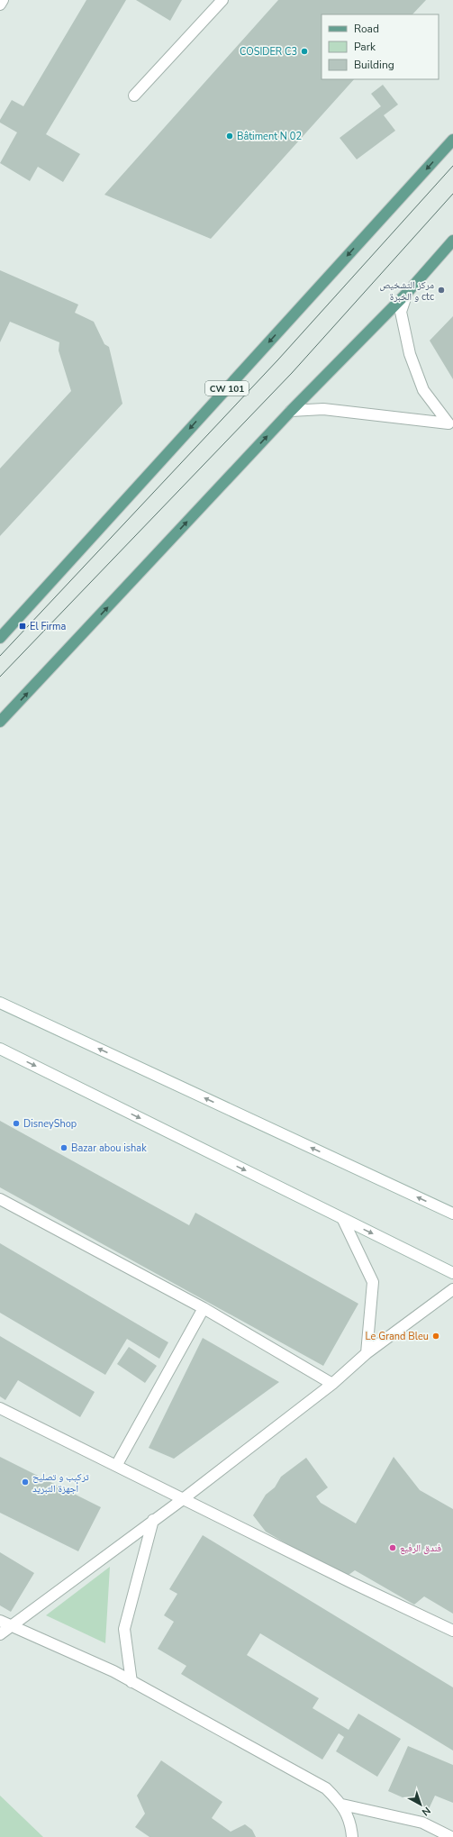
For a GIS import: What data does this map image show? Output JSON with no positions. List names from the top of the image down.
{
  "streets": {
    "main road": ["CW 101"]
  },
  "places": {
    "other": [
      "COSIDER C3",
      "Bâtiment N 02",
      "مركز التشخيص و الخبرة ctc",
      "DisneyShop",
      "Bazar abou ishak",
      "Le Grand Bleu",
      "تركيب و تصليح أجهزة التبريد",
      "فندق الرفيع"
    ],
    "transit": ["El Firma"]
  },
  "legend": ["Road", "Park", "Building"],
  "north": "bottom right"
}
